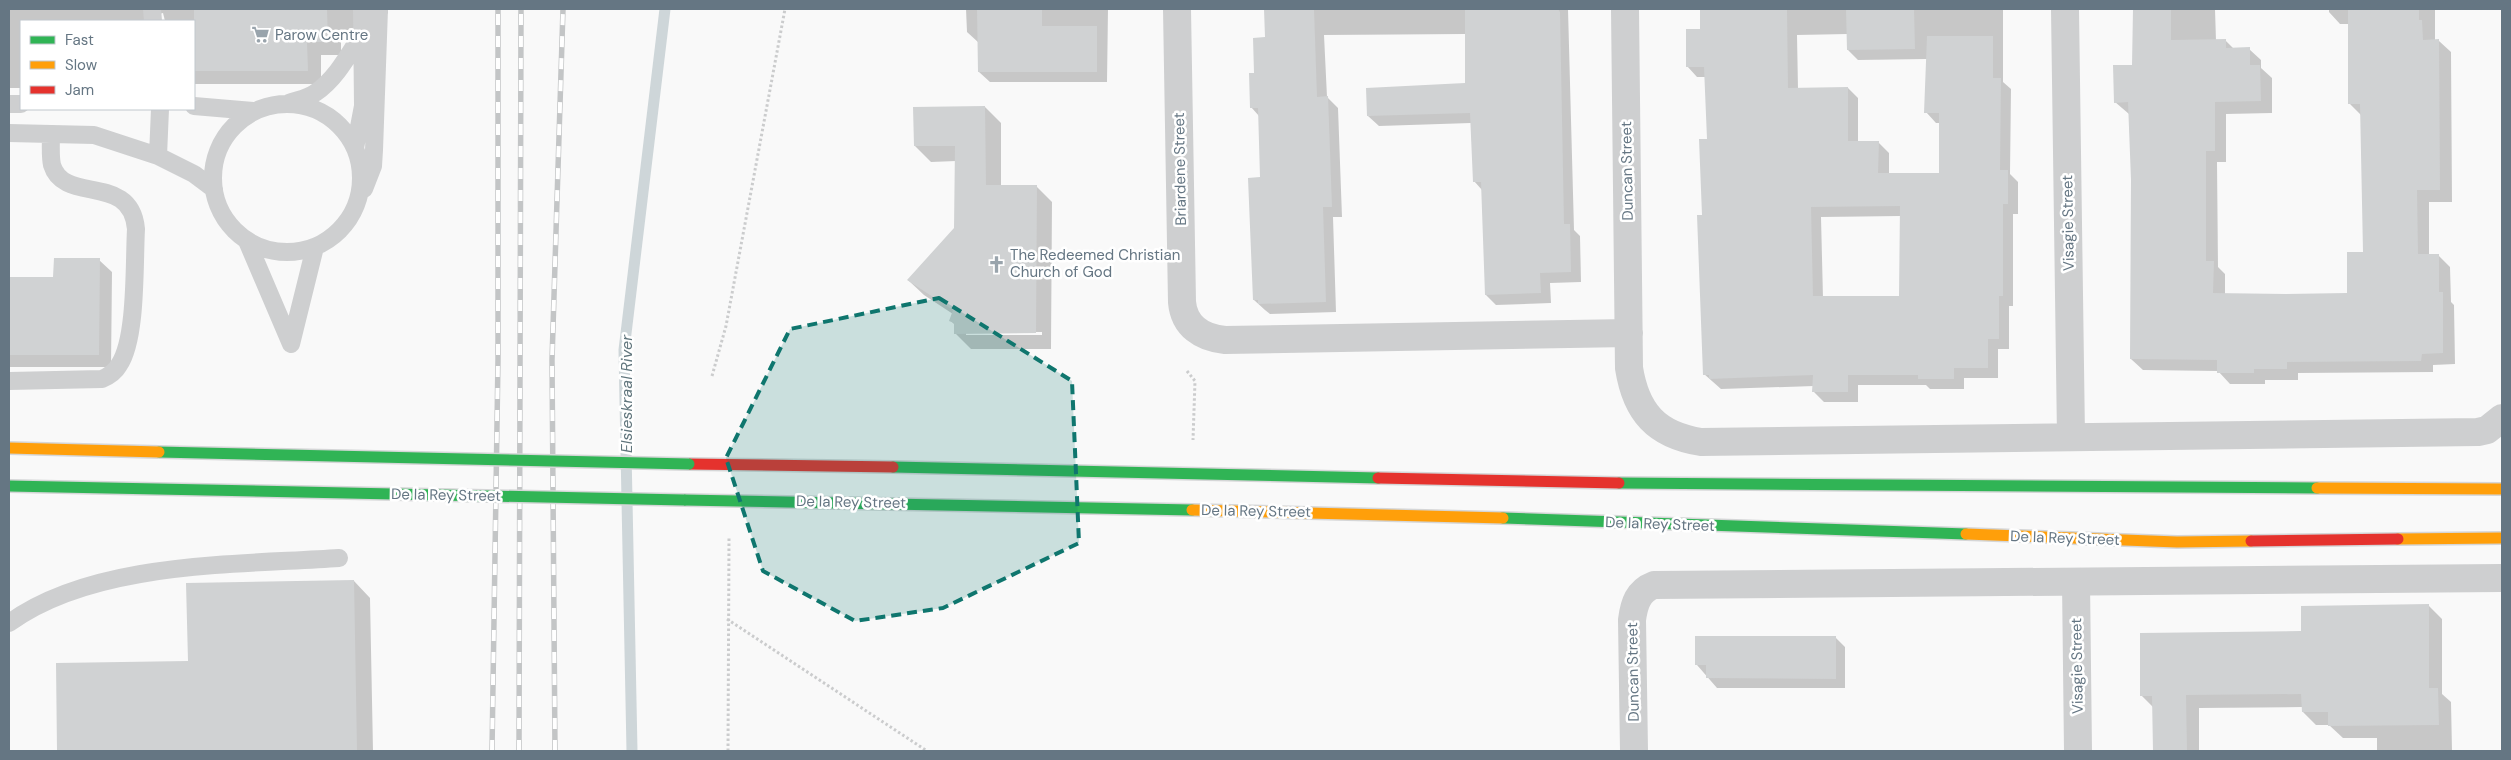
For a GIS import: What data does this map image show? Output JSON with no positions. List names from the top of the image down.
{
  "streets": {
    "main road": ["De la Rey Street"],
    "street": ["Briardene Street", "Duncan Street", "Visagie Street"]
  },
  "crossings": [
    ["Briardene Street", "Duncan Street"],
    ["Duncan Street", "Visagie Street"]
  ],
  "water": ["Elsieskraal River"],
  "places": {
    "supermarket": ["Parow Centre"],
    "church": ["The Redeemed Christian Church of God"]
  },
  "legend": ["Fast", "Slow", "Jam"]
}
